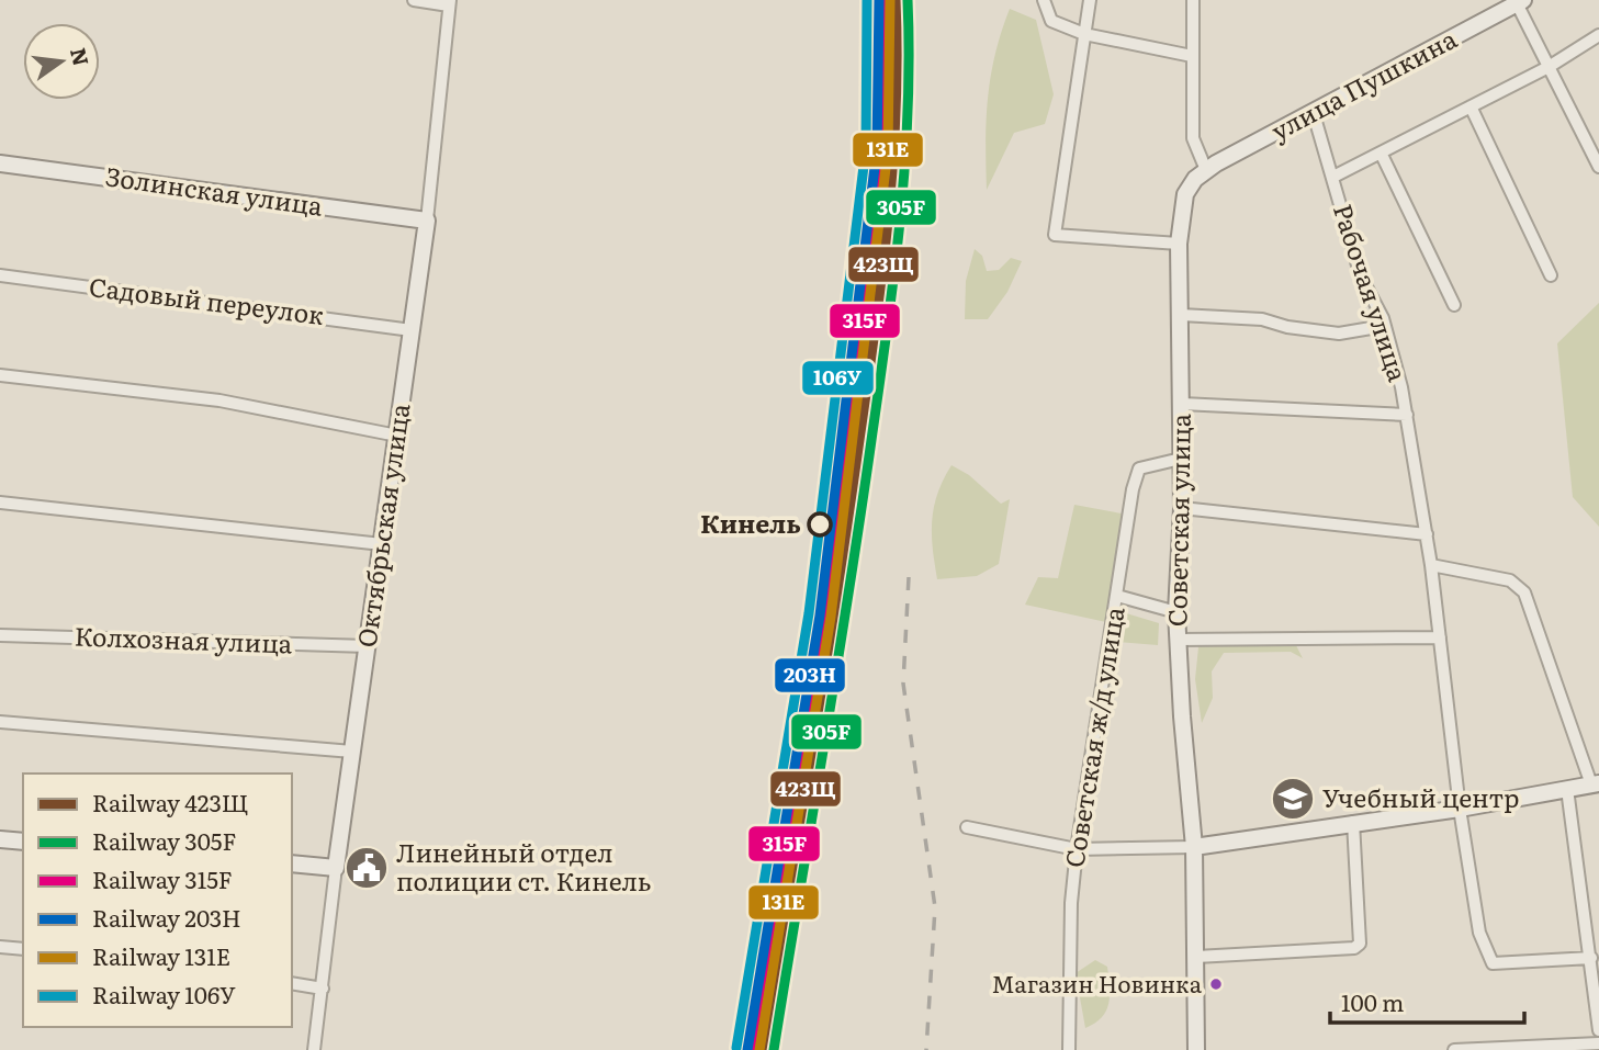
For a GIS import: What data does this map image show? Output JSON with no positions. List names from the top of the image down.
{
  "streets": {
    "street": [
      "улица Пушкина",
      "Золинская улица",
      "Рабочая улица",
      "Садовый переулок",
      "Советская улица",
      "Октябрьская улица",
      "Колхозная улица",
      "Советская ж/д улица"
    ]
  },
  "crossings": [
    ["улица Пушкина", "Рабочая улица"],
    ["улица Пушкина", "Советская улица"],
    ["Золинская улица", "Октябрьская улица"],
    ["Садовый переулок", "Октябрьская улица"],
    ["Советская улица", "Советская ж/д улица"],
    ["Октябрьская улица", "Колхозная улица"]
  ],
  "places": {
    "other": ["Кинель", "Магазин Новинка"],
    "school or university": ["Учебный центр"],
    "public building": ["Линейный отдел полиции ст. Кинель"]
  },
  "lines": [
    "rail line 423Щ",
    "rail line 305F",
    "rail line 315F",
    "rail line 203Н",
    "rail line 131Е",
    "rail line 106У"
  ],
  "legend": [
    "Railway 423Щ",
    "Railway 305F",
    "Railway 315F",
    "Railway 203Н",
    "Railway 131Е",
    "Railway 106У"
  ],
  "scale_bar": "100 m",
  "north": "right"
}
